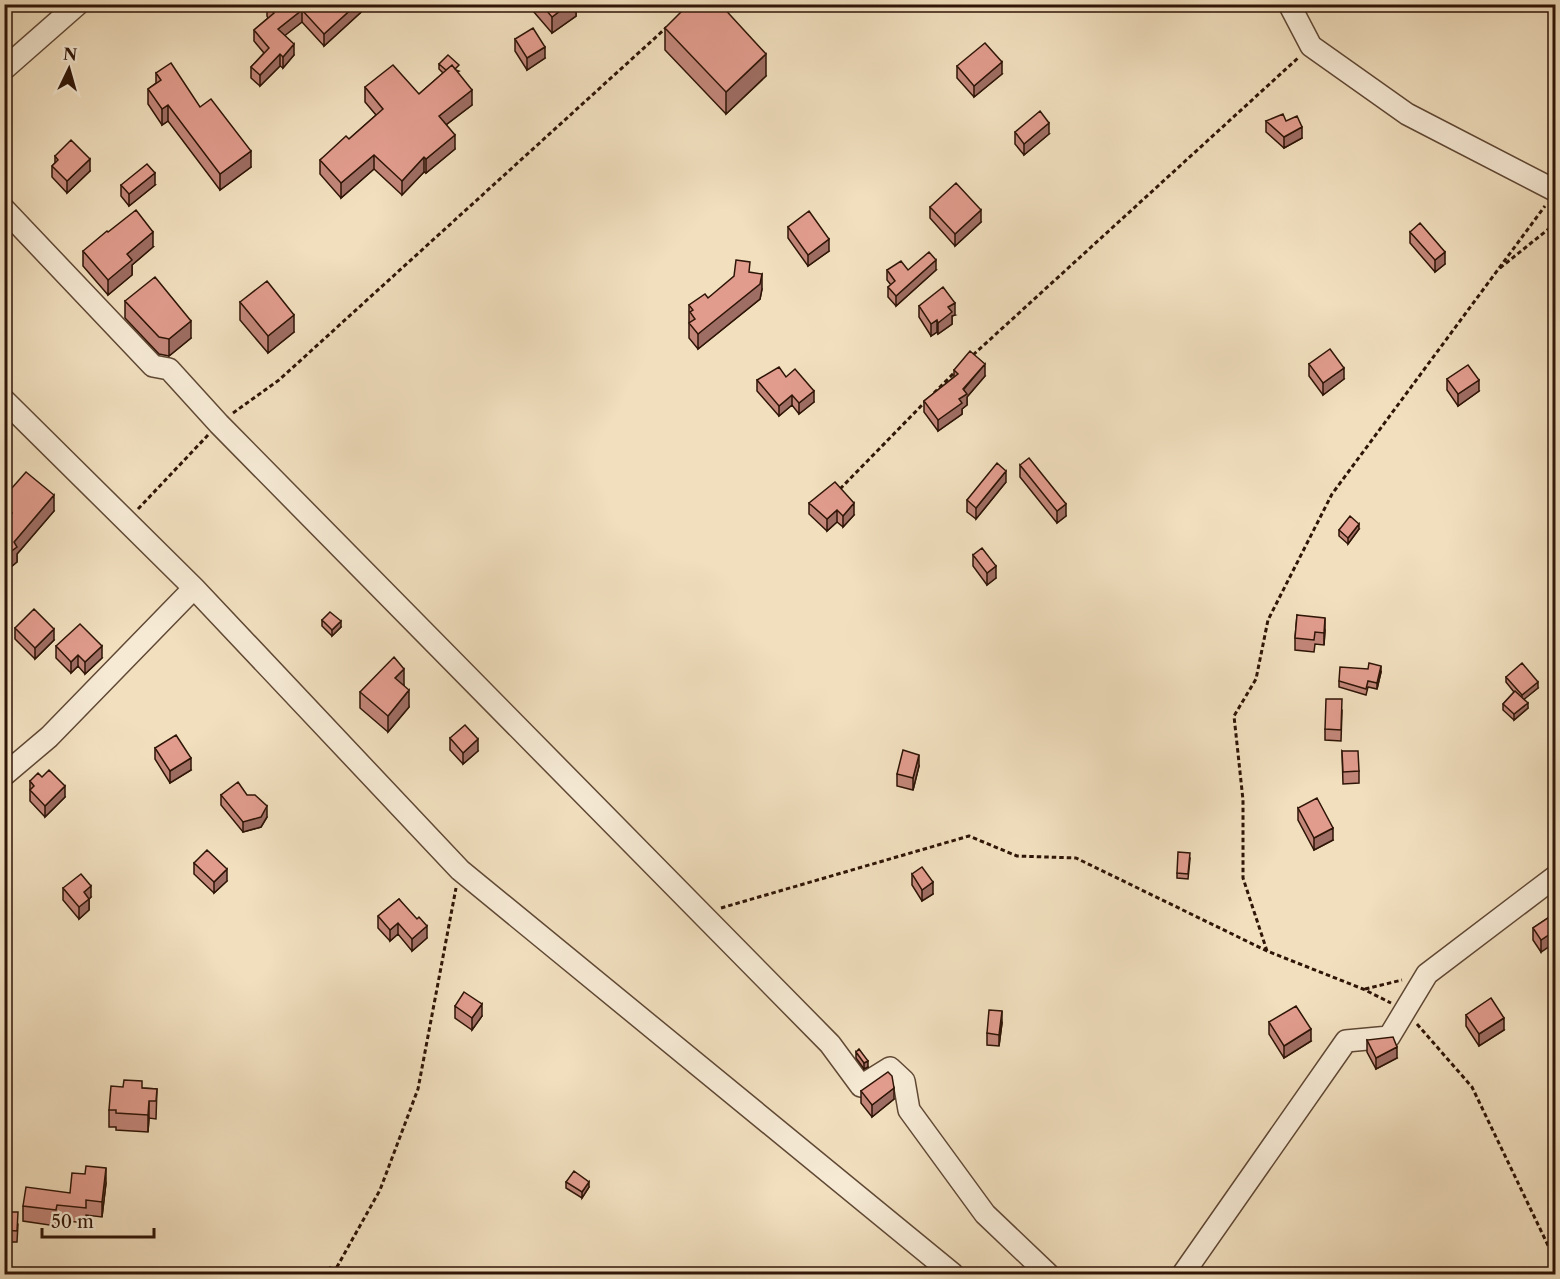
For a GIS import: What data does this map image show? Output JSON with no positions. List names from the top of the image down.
{
  "scale_bar": "50 m",
  "north": "top"
}
